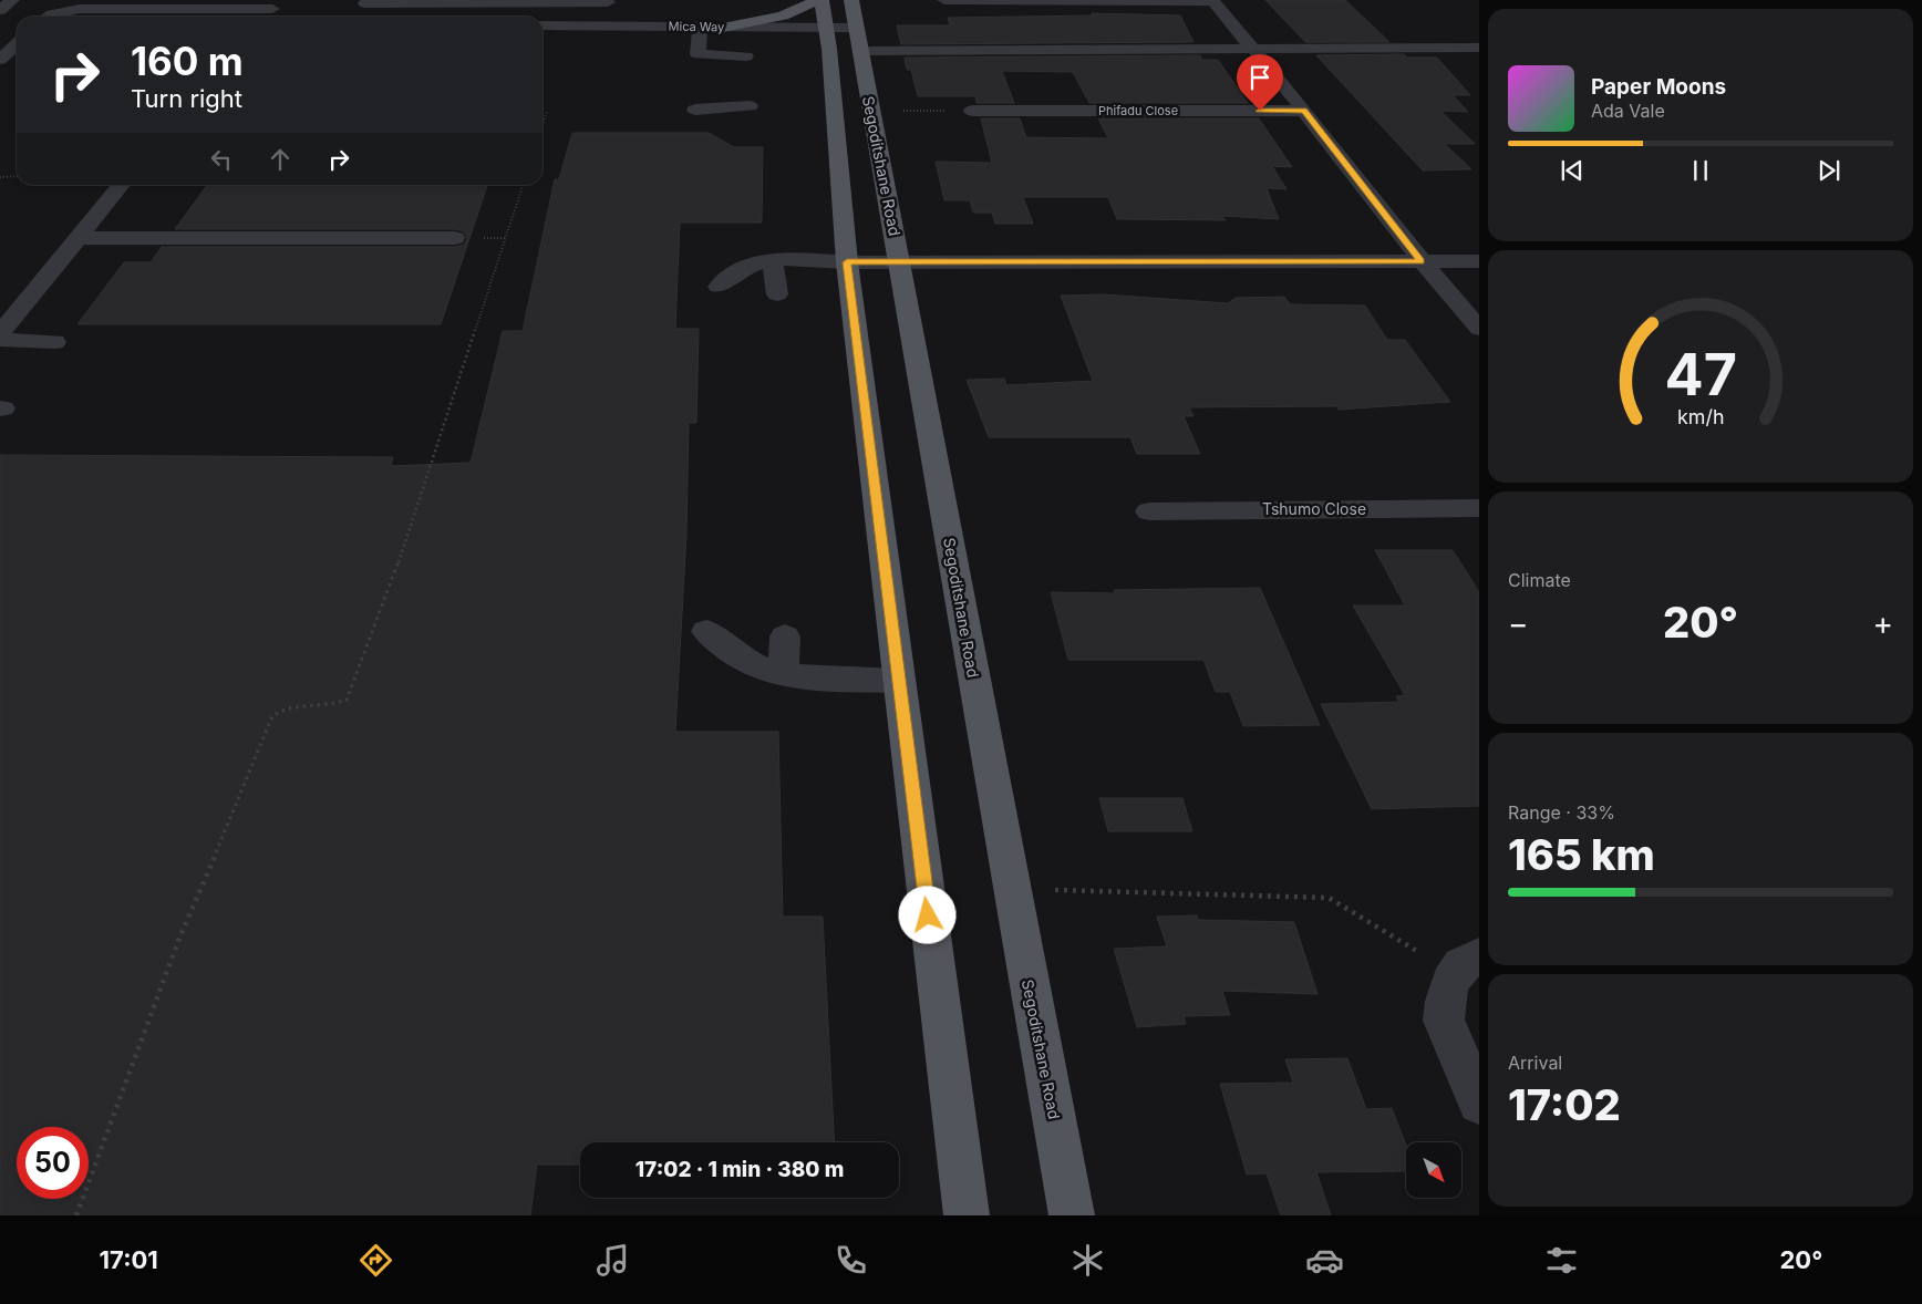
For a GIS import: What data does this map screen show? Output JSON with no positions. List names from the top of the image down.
{
  "streets": {
    "main road": ["Segoditshane Road"],
    "street": ["Mica Way", "Phifadu Close", "Tshumo Close"]
  },
  "crossings": [
    ["Mica Way", "Segoditshane Road"]
  ],
  "north": "bottom right",
  "page": {
    "turn": ["160 m", "Turn right"],
    "song": ["Paper Moons", "Ada Vale"],
    "tile": [
      "Climate",
      ["Range · 33%", "165 km"],
      ["Arrival", "17:02"]
    ],
    "heat": ["−", "20°", "+"],
    "limit": "50",
    "trip": "17:02 · 1 min · 380 m",
    "tabs": ["17:01", "20°"],
    "gauge": ["47", "km/h"]
  }
}
